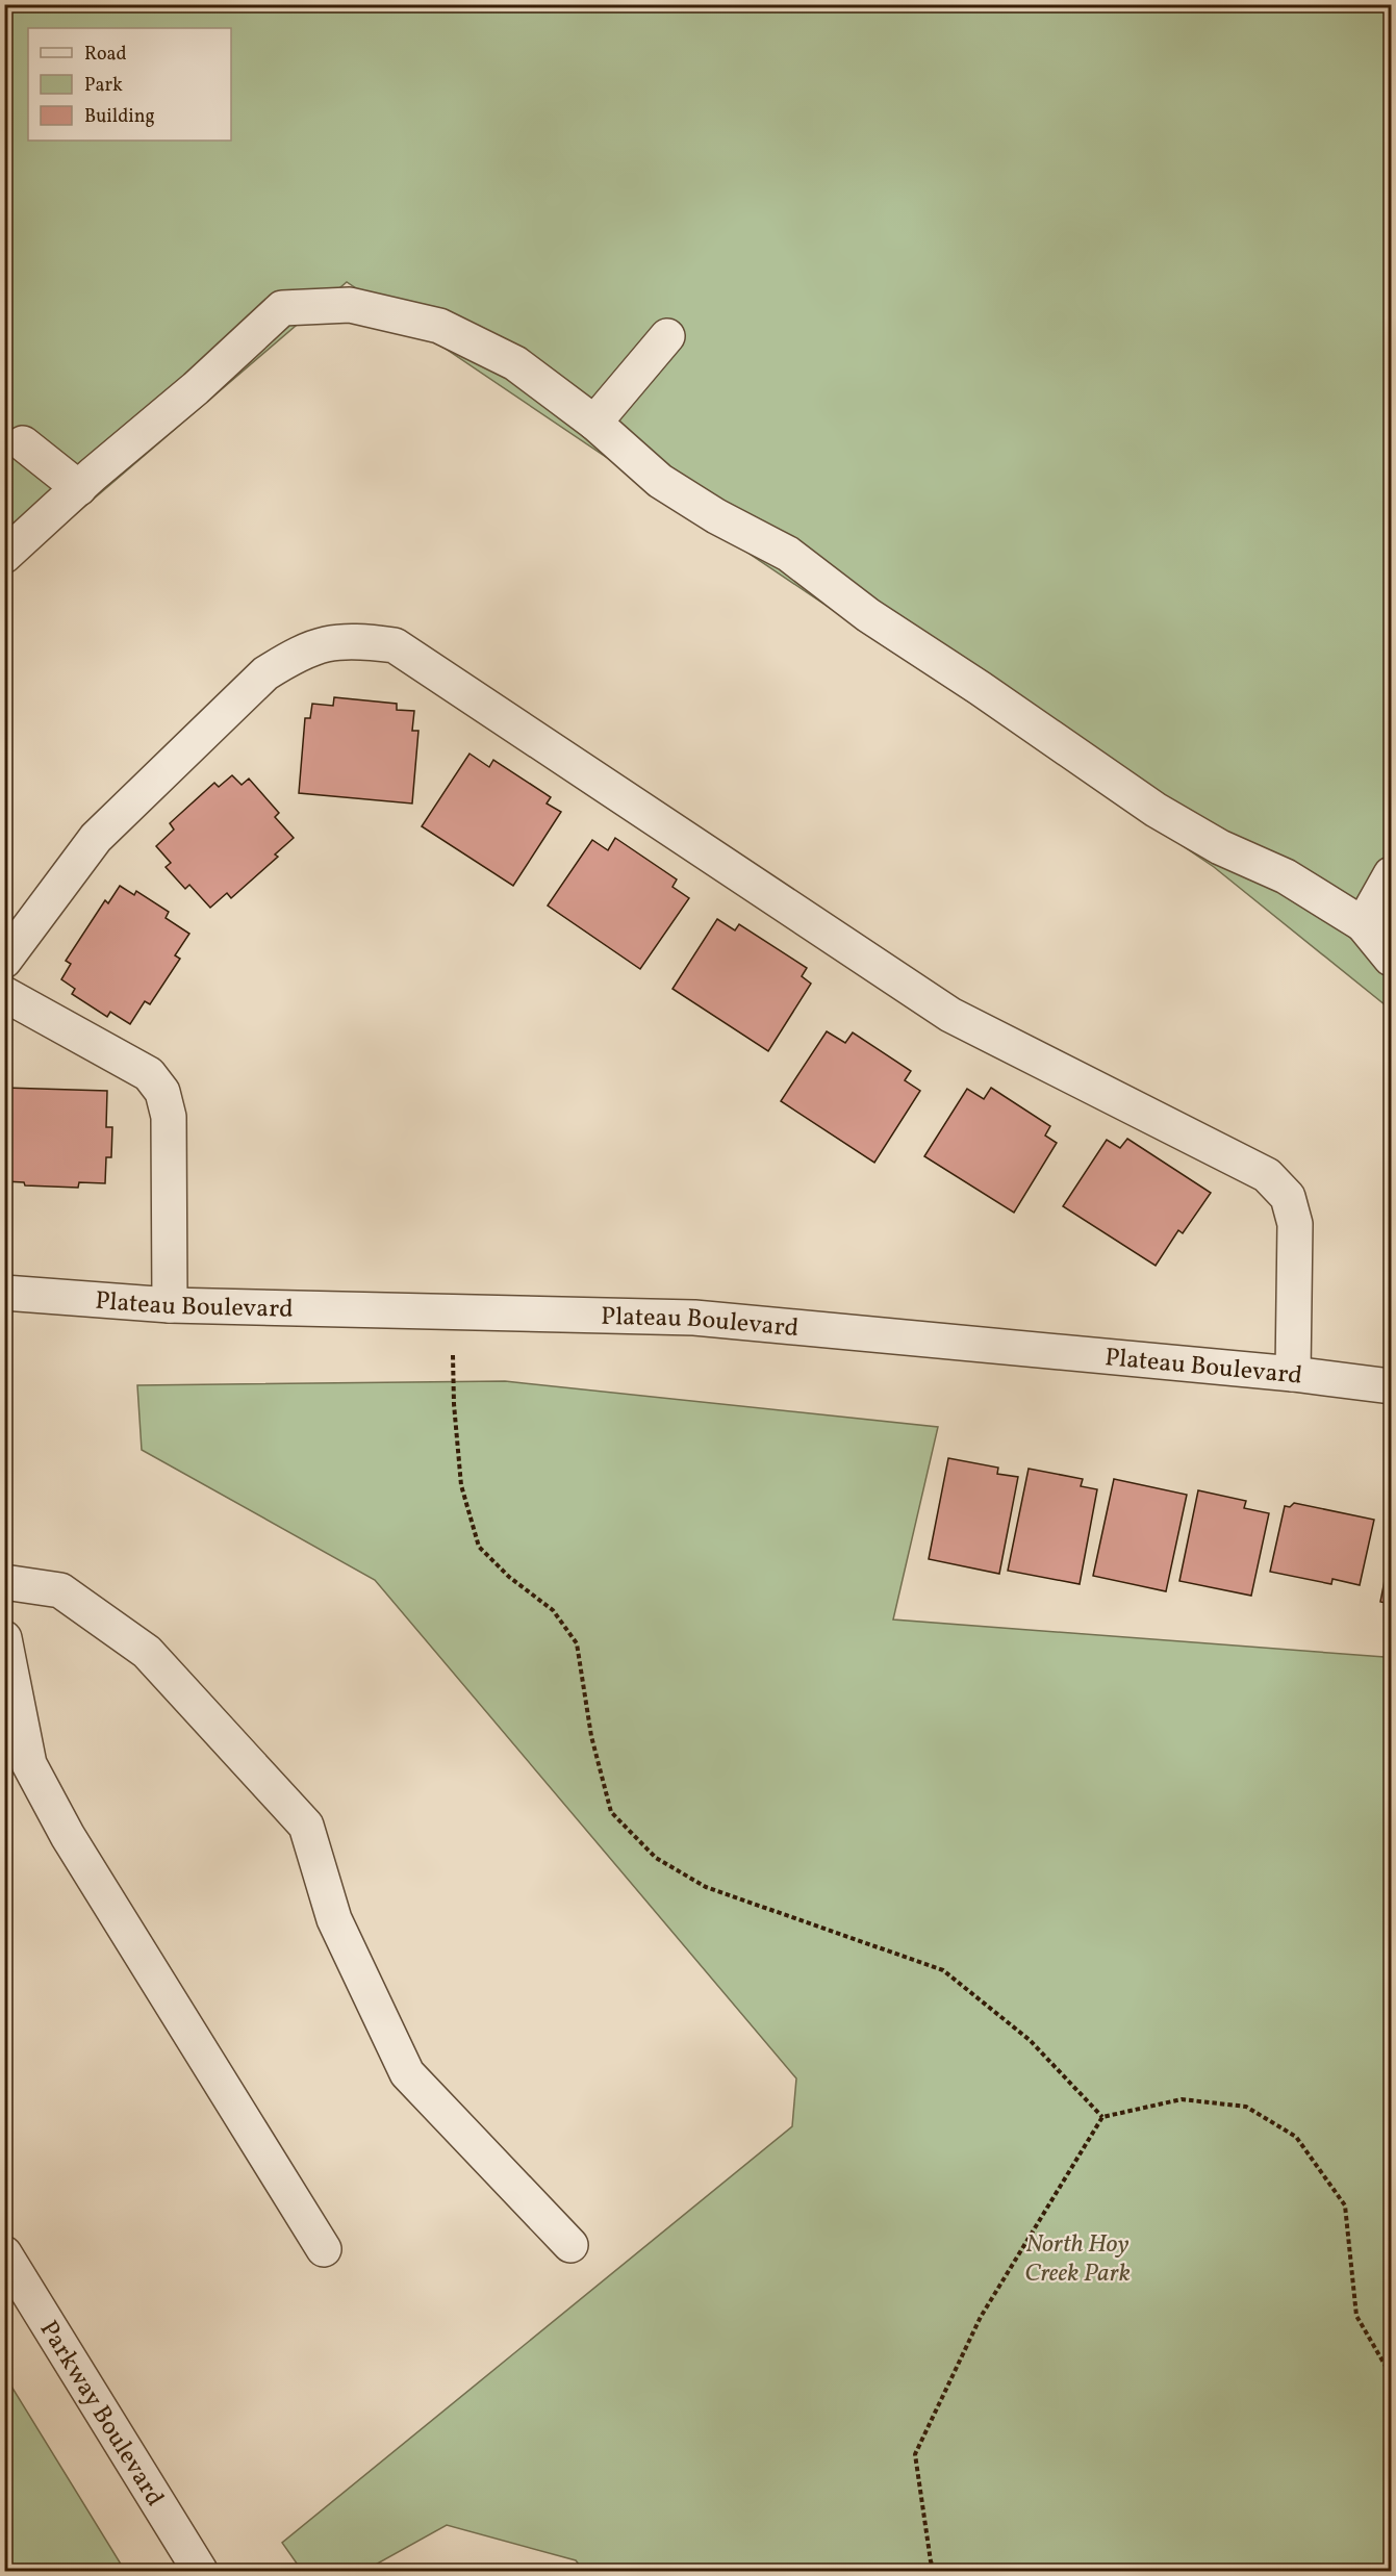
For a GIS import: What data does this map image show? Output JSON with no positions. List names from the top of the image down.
{
  "streets": {
    "street": ["Plateau Boulevard", "Parkway Boulevard"]
  },
  "parks": ["North Hoy Creek Park"],
  "legend": ["Road", "Park", "Building"]
}
